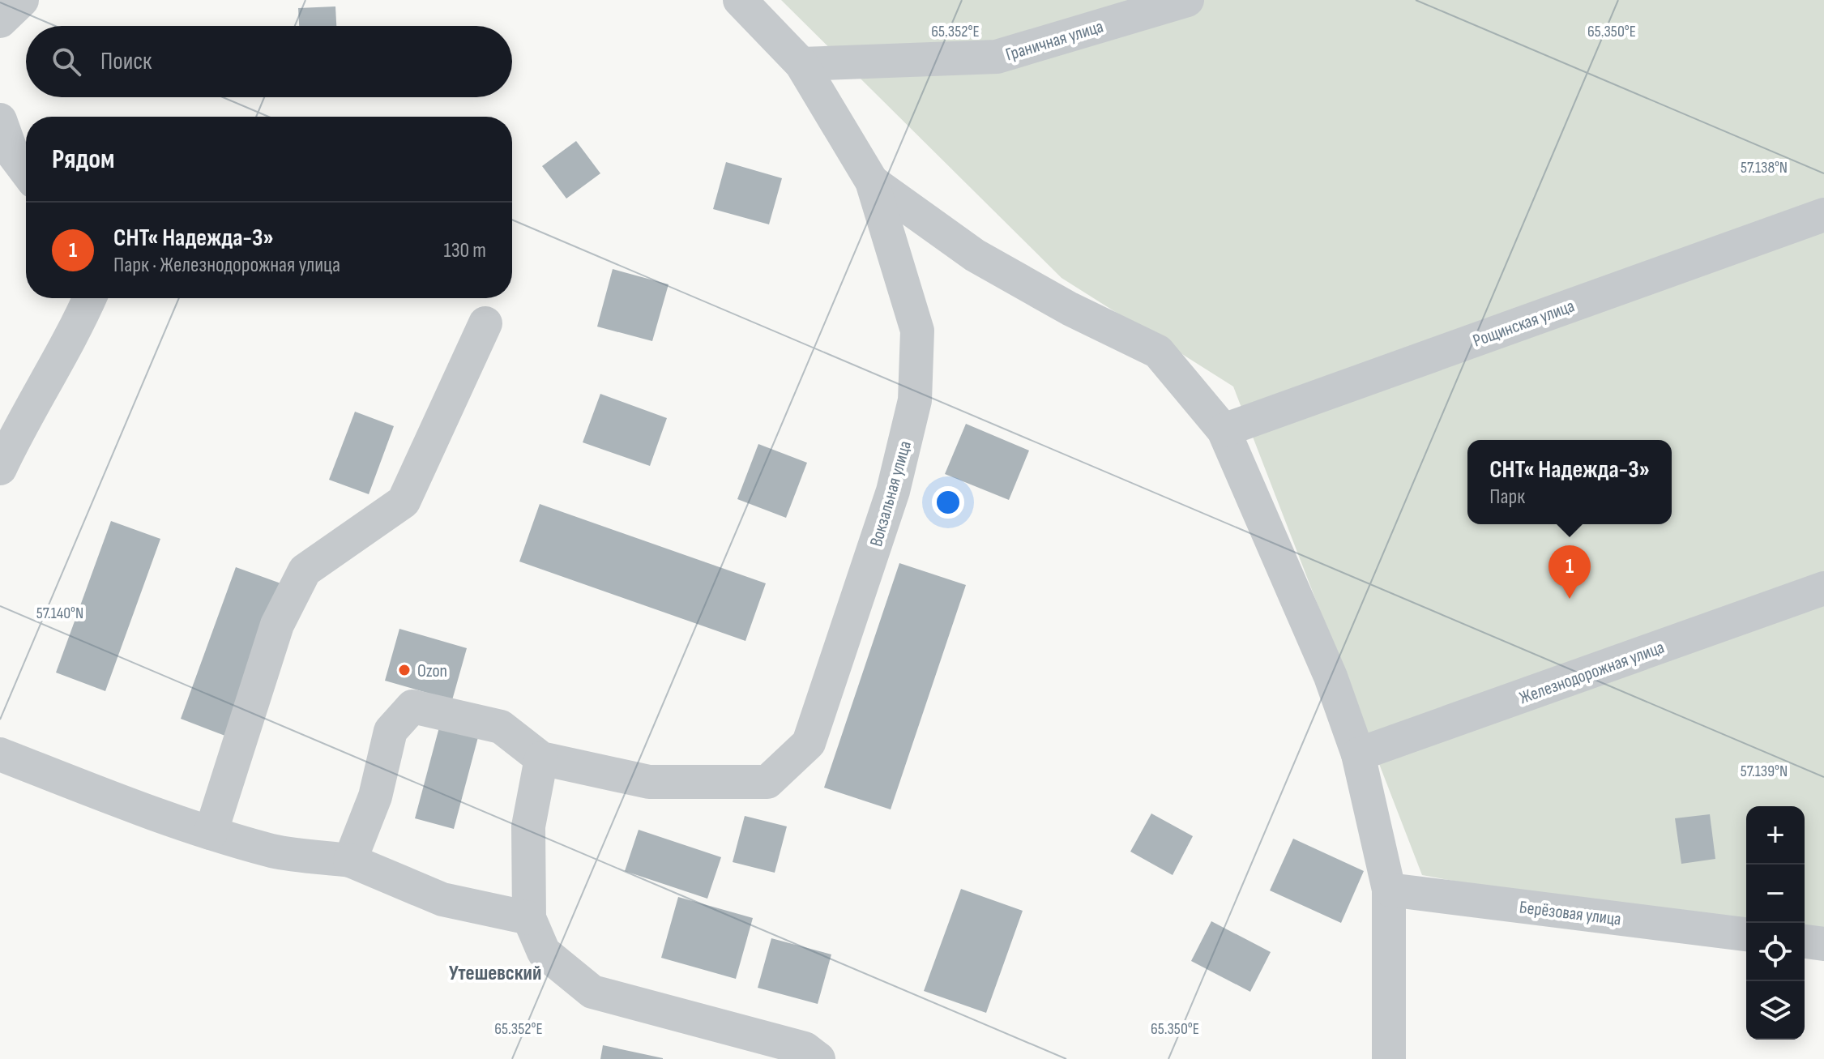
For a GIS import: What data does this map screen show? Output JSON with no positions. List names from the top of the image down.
{
  "streets": {
    "street": [
      "Граничная улица",
      "Рощинская улица",
      "Вокзальная улица",
      "Железнодорожная улица",
      "Берёзовая улица"
    ]
  },
  "crossings": [
    ["Граничная улица", "Вокзальная улица"]
  ],
  "districts": ["Утешевский"],
  "places": ["Ozon"],
  "page": {
    "search": "Поиск",
    "heading": "Рядом",
    "list": [
      {
        "mark": "1",
        "name": "СНТ« Надежда-3»",
        "note": "Парк · Железнодорожная улица",
        "value": "130 m"
      }
    ],
    "popup": ["СНТ« Надежда-3»", "Парк"],
    "pins": "1",
    "map_buttons": ["+", "−"]
  },
  "coordinates": [
    "65.352°E",
    "65.350°E",
    "57.138°N",
    "57.140°N",
    "57.139°N"
  ]
}
